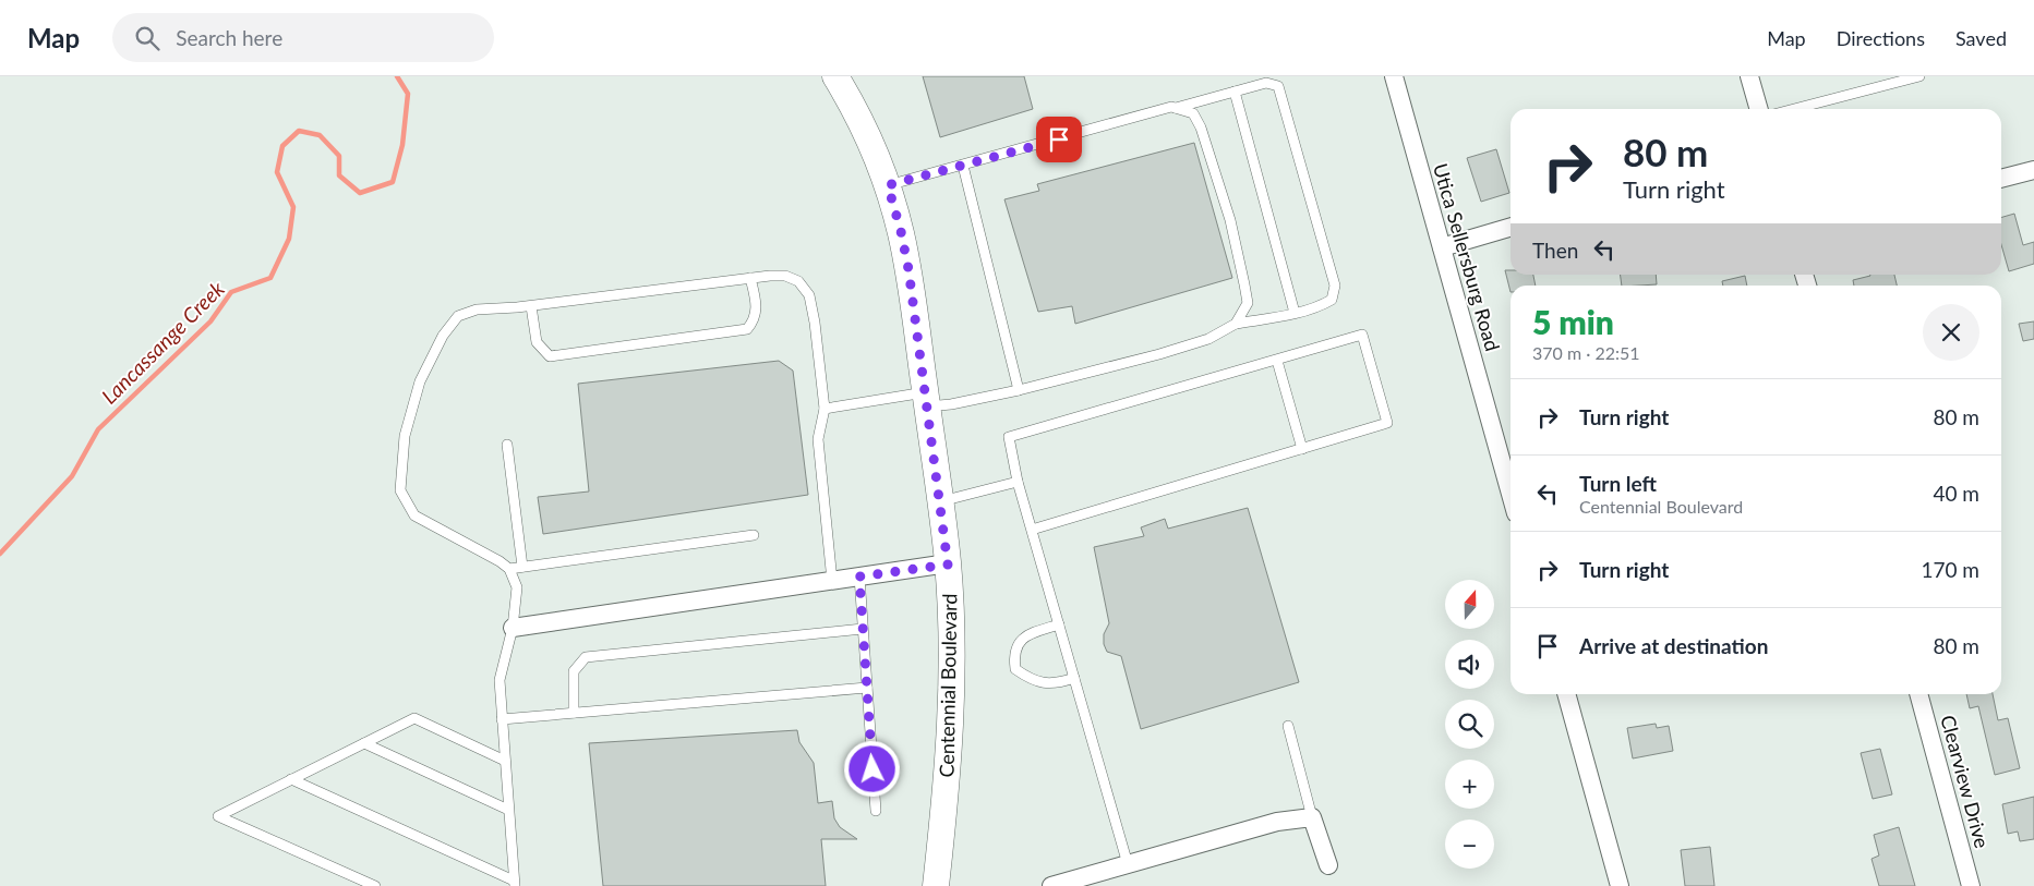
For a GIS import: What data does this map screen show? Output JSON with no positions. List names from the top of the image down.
{
  "streets": {
    "street": ["Utica Sellersburg Road", "Centennial Boulevard", "Clearview Drive"]
  },
  "water": ["Lancassange Creek"],
  "north": "top",
  "page": {
    "header": "Map",
    "search": "Search here",
    "nav": ["Map", "Directions", "Saved"],
    "turn": ["80 m", "Turn right"],
    "then": "Then",
    "heading": ["5 min", "370 m · 22:51"],
    "list": [
      {
        "name": "Turn right",
        "value": "80 m"
      },
      {
        "name": "Turn left",
        "note": "Centennial Boulevard",
        "value": "40 m"
      },
      {
        "name": "Turn right",
        "value": "170 m"
      },
      {
        "name": "Arrive at destination",
        "value": "80 m"
      }
    ],
    "map_buttons": ["+", "−"]
  }
}
